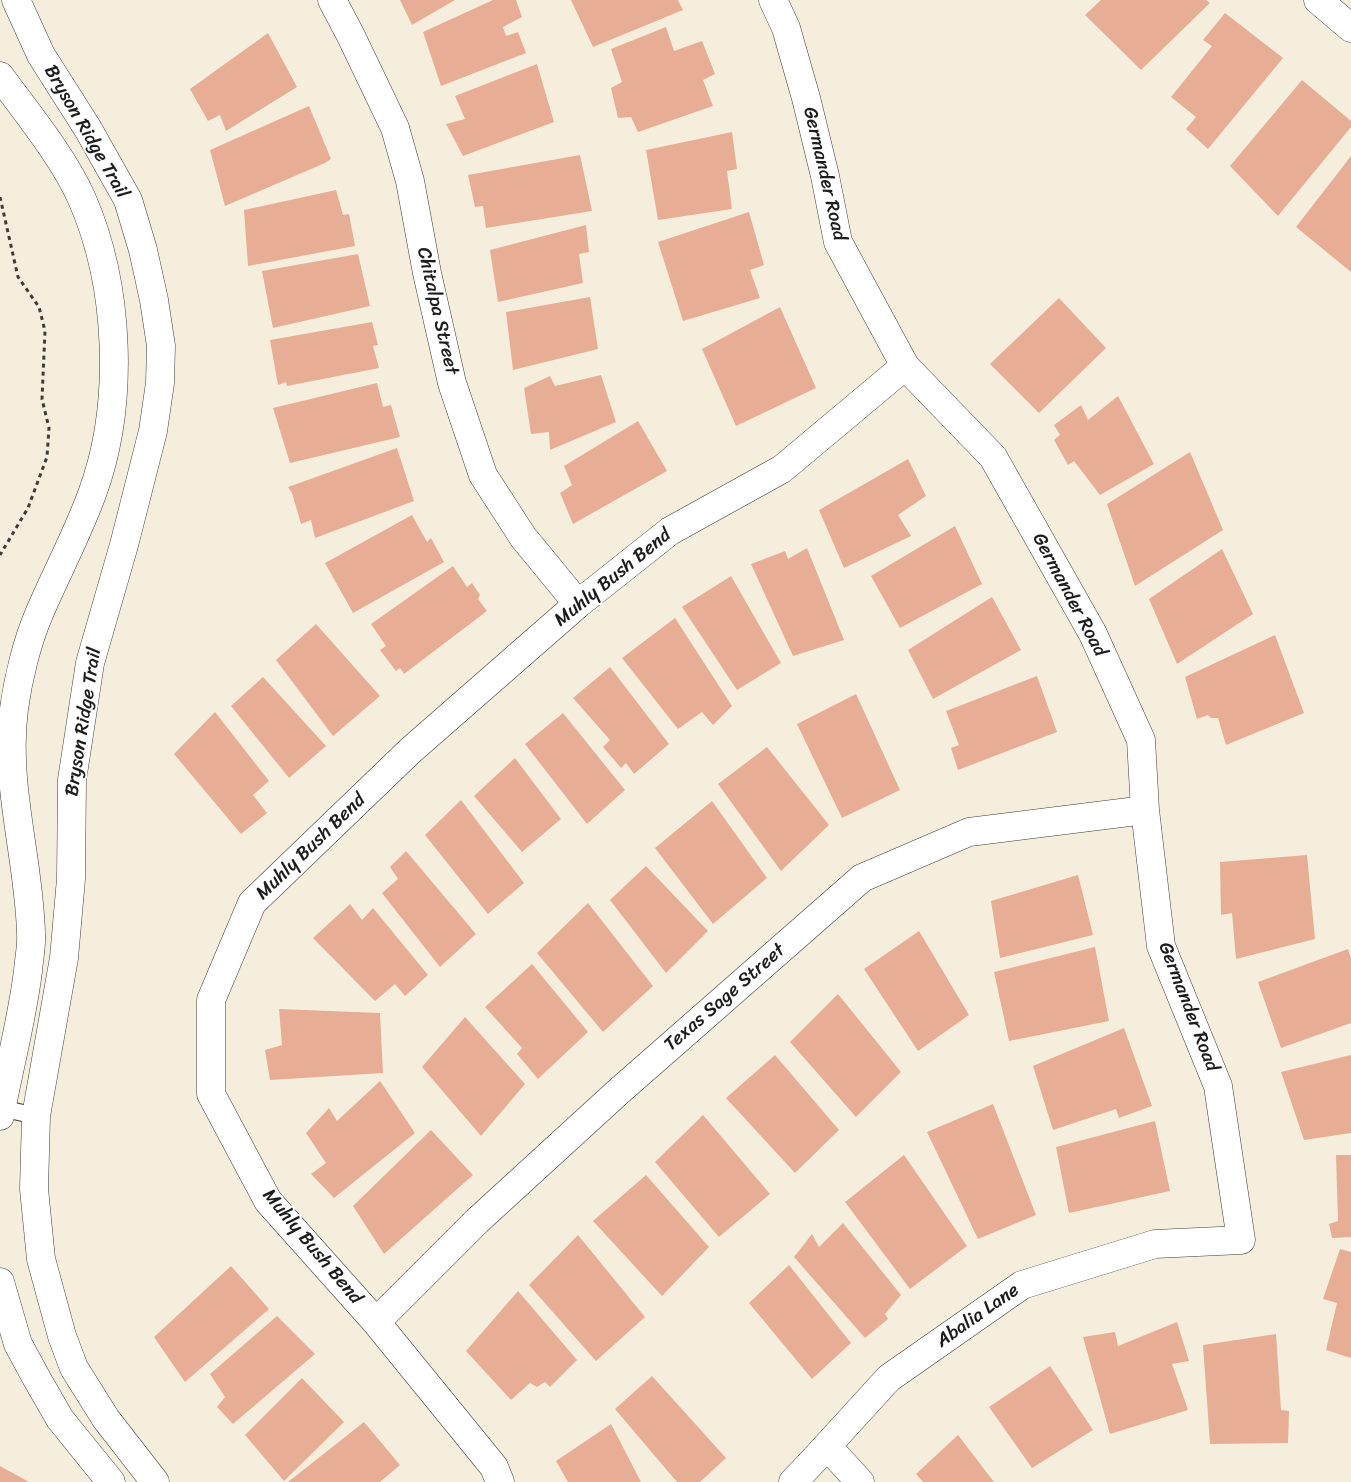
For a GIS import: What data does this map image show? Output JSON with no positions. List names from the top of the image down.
{
  "streets": {
    "street": [
      "Bryson Ridge Trail",
      "Germander Road",
      "Chitalpa Street",
      "Muhly Bush Bend",
      "Texas Sage Street",
      "Abalia Lane"
    ]
  },
  "crossings": [
    ["Germander Road", "Muhly Bush Bend"],
    ["Germander Road", "Texas Sage Street"],
    ["Germander Road", "Abalia Lane"],
    ["Chitalpa Street", "Muhly Bush Bend"],
    ["Muhly Bush Bend", "Texas Sage Street"]
  ]
}
